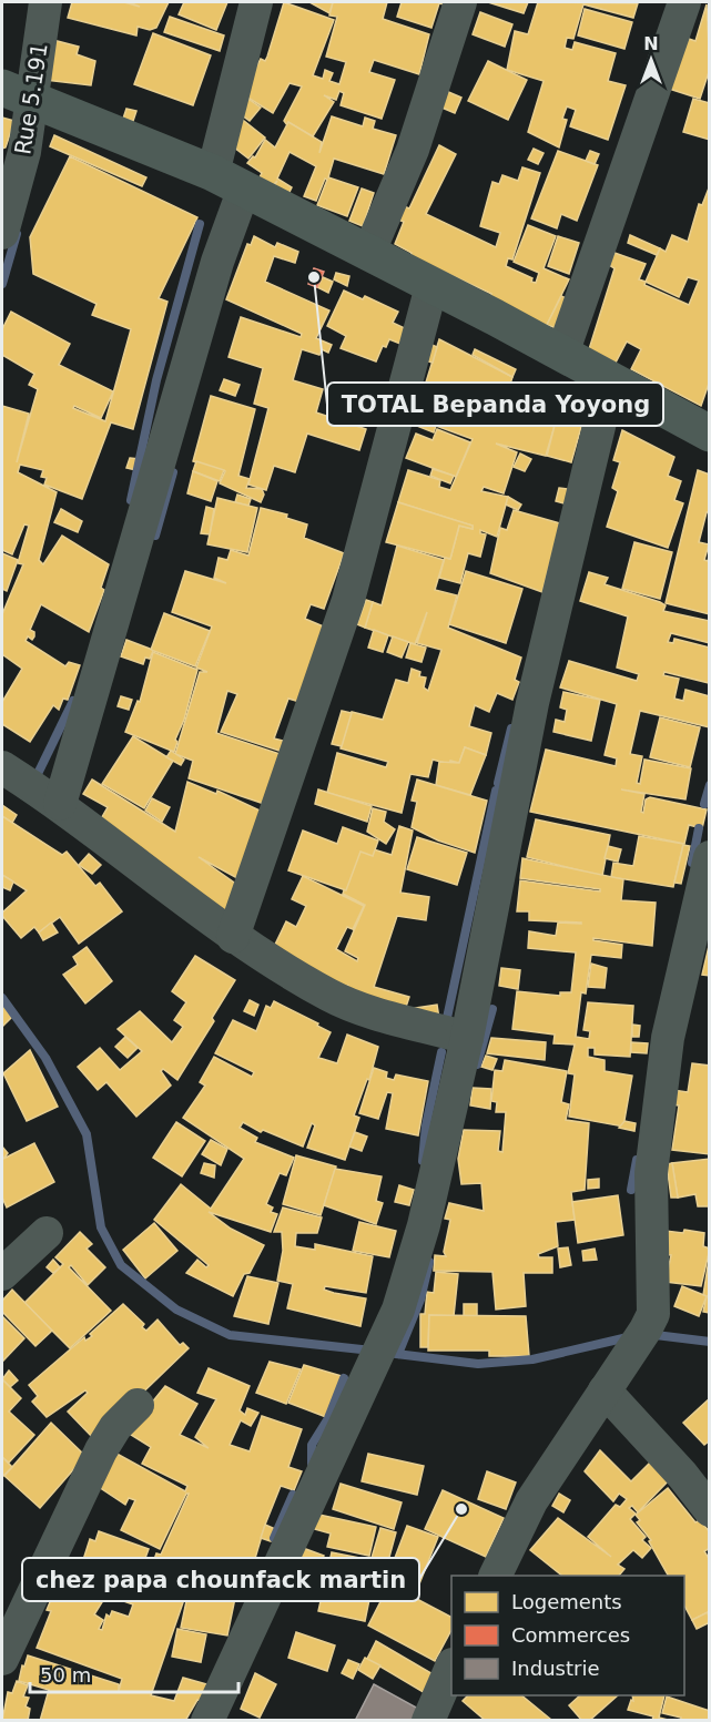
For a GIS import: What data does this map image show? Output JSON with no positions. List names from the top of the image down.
{
  "streets": {
    "street": ["Rue 5.191"]
  },
  "places": ["TOTAL Bepanda Yoyong", "chez papa chounfack martin"],
  "legend": ["Logements", "Commerces", "Industrie"],
  "scale_bar": "50 m",
  "north": "top"
}
